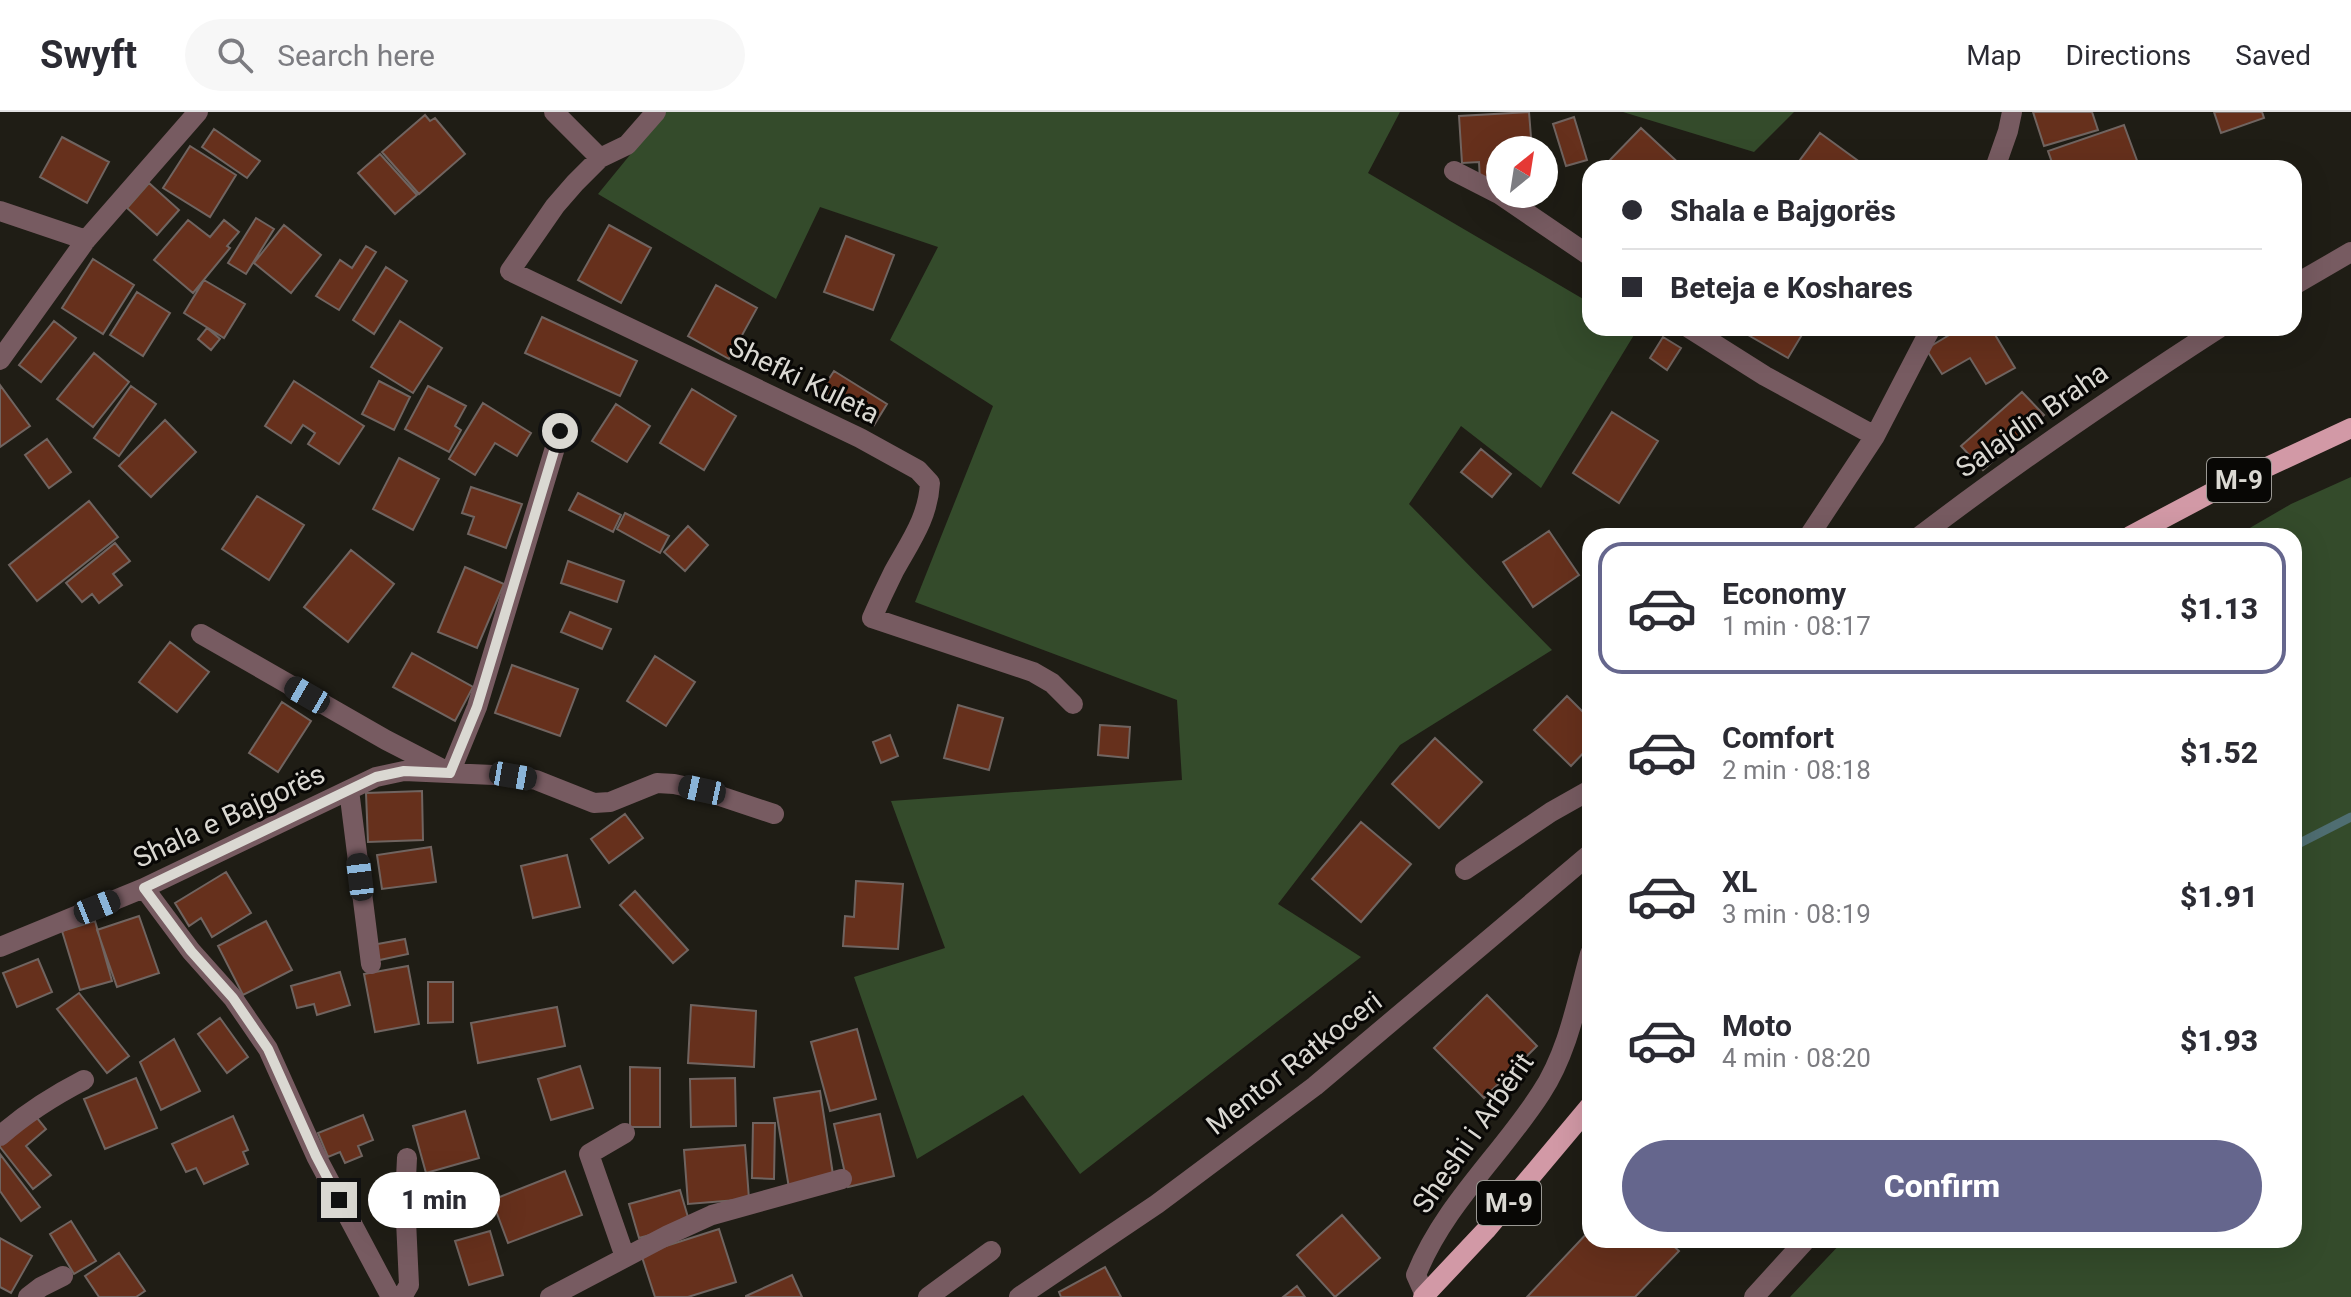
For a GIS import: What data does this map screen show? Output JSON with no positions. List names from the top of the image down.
{
  "streets": {
    "main road": ["M-9"],
    "street": [
      "Shefki Kuleta",
      "Salajdin Braha",
      "Shala e Bajgorës",
      "Mentor Ratkoceri",
      "Sheshi i Arbërit"
    ]
  },
  "crossings": [
    ["M-9", "Sheshi i Arbërit"]
  ],
  "north": "top right",
  "page": {
    "header": "Swyft",
    "search": "Search here",
    "nav": ["Map", "Directions", "Saved"],
    "banner": ["Shala e Bajgorës", "Beteja e Koshares"],
    "list": [
      {
        "name": "Economy",
        "note": "1 min · 08:17",
        "value": "$1.13"
      },
      {
        "name": "Comfort",
        "note": "2 min · 08:18",
        "value": "$1.52"
      },
      {
        "name": "XL",
        "note": "3 min · 08:19",
        "value": "$1.91"
      },
      {
        "name": "Moto",
        "note": "4 min · 08:20",
        "value": "$1.93"
      }
    ],
    "buttons": "Confirm",
    "bubble": "1 min"
  }
}
